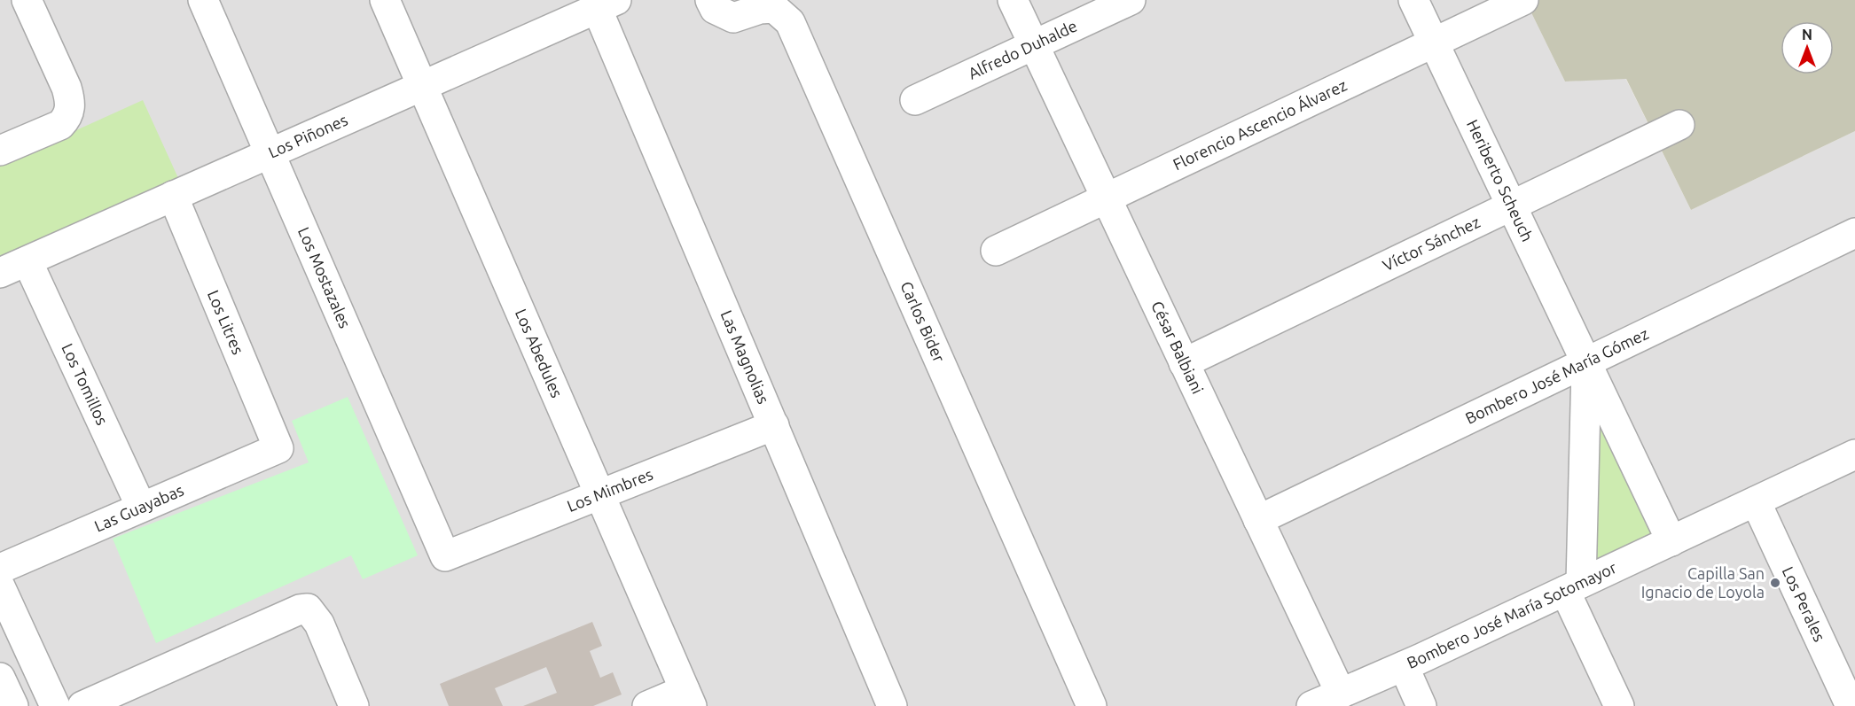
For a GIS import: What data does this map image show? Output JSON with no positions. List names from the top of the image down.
{
  "streets": {
    "street": [
      "Alfredo Duhalde",
      "Florencio Ascencio Álvarez",
      "Los Piñones",
      "Heriberto Scheuch",
      "Víctor Sánchez",
      "Los Mostazales",
      "Carlos Bider",
      "Los Litres",
      "César Balbiani",
      "Los Abedules",
      "Las Magnolias",
      "Bombero José María Gómez",
      "Los Tomillos",
      "Los Mimbres",
      "Las Guayabas",
      "Los Perales",
      "Bombero José María Sotomayor"
    ]
  },
  "crossings": [
    ["Alfredo Duhalde", "César Balbiani"],
    ["Florencio Ascencio Álvarez", "Heriberto Scheuch"],
    ["Florencio Ascencio Álvarez", "César Balbiani"],
    ["Los Piñones", "Los Mostazales"],
    ["Los Piñones", "Los Litres"],
    ["Los Piñones", "Los Abedules"],
    ["Los Piñones", "Las Magnolias"],
    ["Los Piñones", "Los Tomillos"],
    ["Heriberto Scheuch", "Víctor Sánchez"],
    ["Heriberto Scheuch", "Bombero José María Gómez"],
    ["Heriberto Scheuch", "Bombero José María Sotomayor"],
    ["Víctor Sánchez", "César Balbiani"],
    ["Los Mostazales", "Los Mimbres"],
    ["Los Litres", "Las Guayabas"],
    ["César Balbiani", "Bombero José María Gómez"],
    ["César Balbiani", "Bombero José María Sotomayor"],
    ["Los Abedules", "Los Mimbres"],
    ["Las Magnolias", "Los Mimbres"],
    ["Los Tomillos", "Las Guayabas"],
    ["Los Perales", "Bombero José María Sotomayor"]
  ],
  "places": ["Capilla San Ignacio de Loyola"],
  "north": "top"
}
